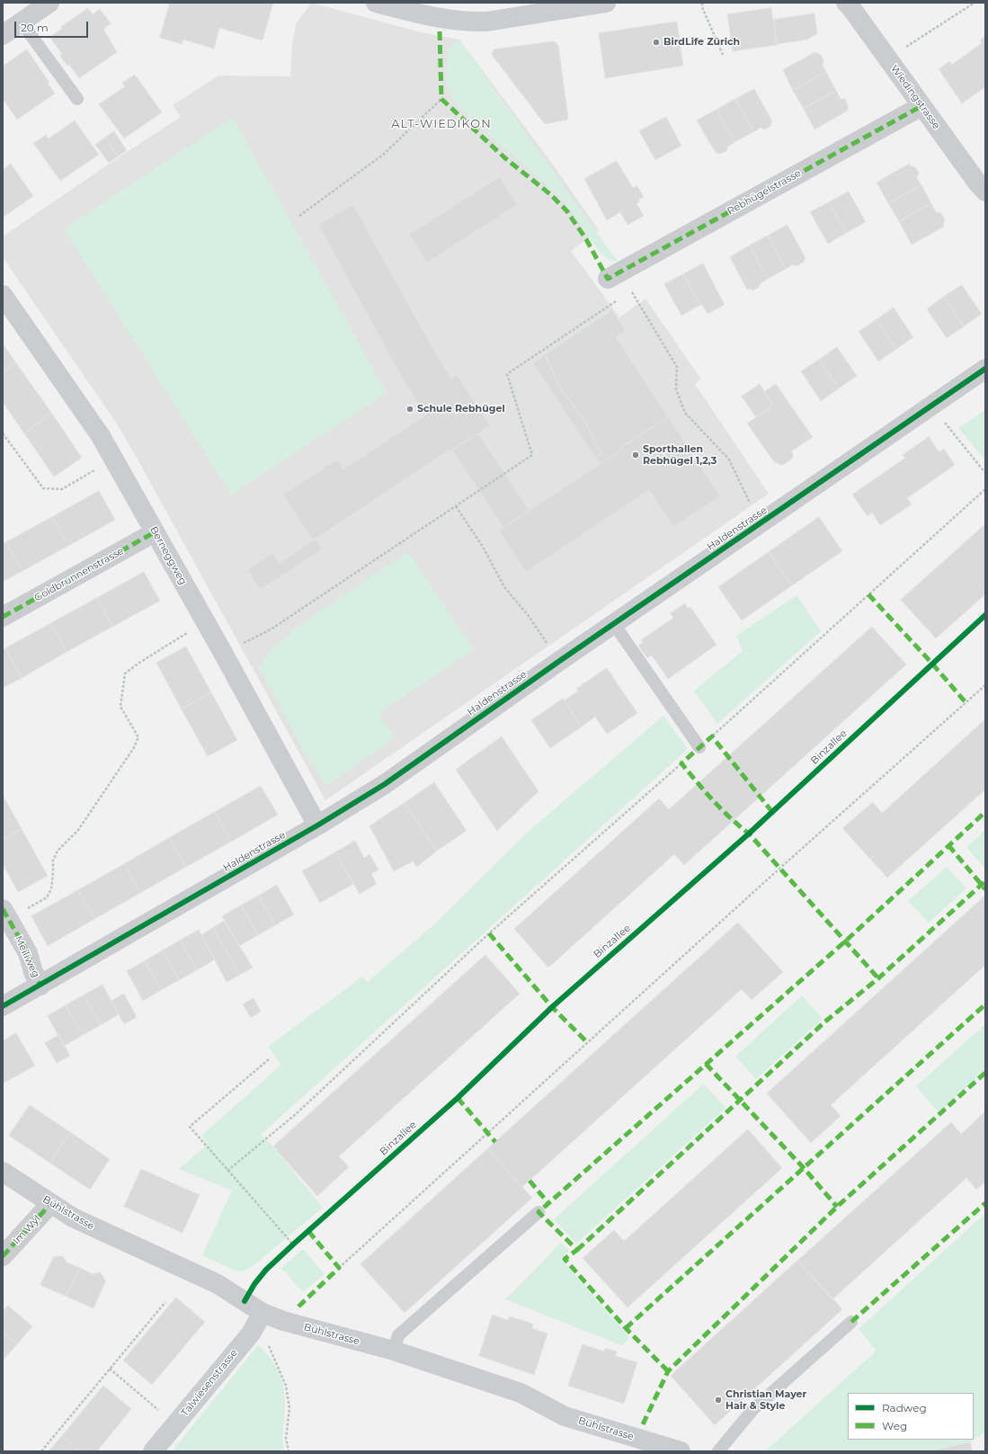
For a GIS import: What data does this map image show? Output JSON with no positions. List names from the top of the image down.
{
  "streets": {
    "street": [
      "Wiedingstrasse",
      "Rebhügelstrasse",
      "Haldenstrasse",
      "Berneggweg",
      "Goldbrunnenstrasse",
      "Meiliweg",
      "Bühlstrasse",
      "Im Wyl",
      "Talwiesenstrasse"
    ],
    "cycle path": ["Binzallee"]
  },
  "crossings": [
    ["Wiedingstrasse", "Rebhügelstrasse"],
    ["Haldenstrasse", "Berneggweg"],
    ["Haldenstrasse", "Meiliweg"],
    ["Berneggweg", "Goldbrunnenstrasse"],
    ["Bühlstrasse", "Im Wyl"],
    ["Bühlstrasse", "Talwiesenstrasse"]
  ],
  "districts": ["ALT-WIEDIKON"],
  "places": [
    "BirdLife Zürich",
    "Schule Rebhügel",
    "Sporthallen Rebhügel 1,2,3",
    "Christian Mayer Hair & Style"
  ],
  "legend": ["Radweg", "Weg"],
  "scale_bar": "20 m"
}
